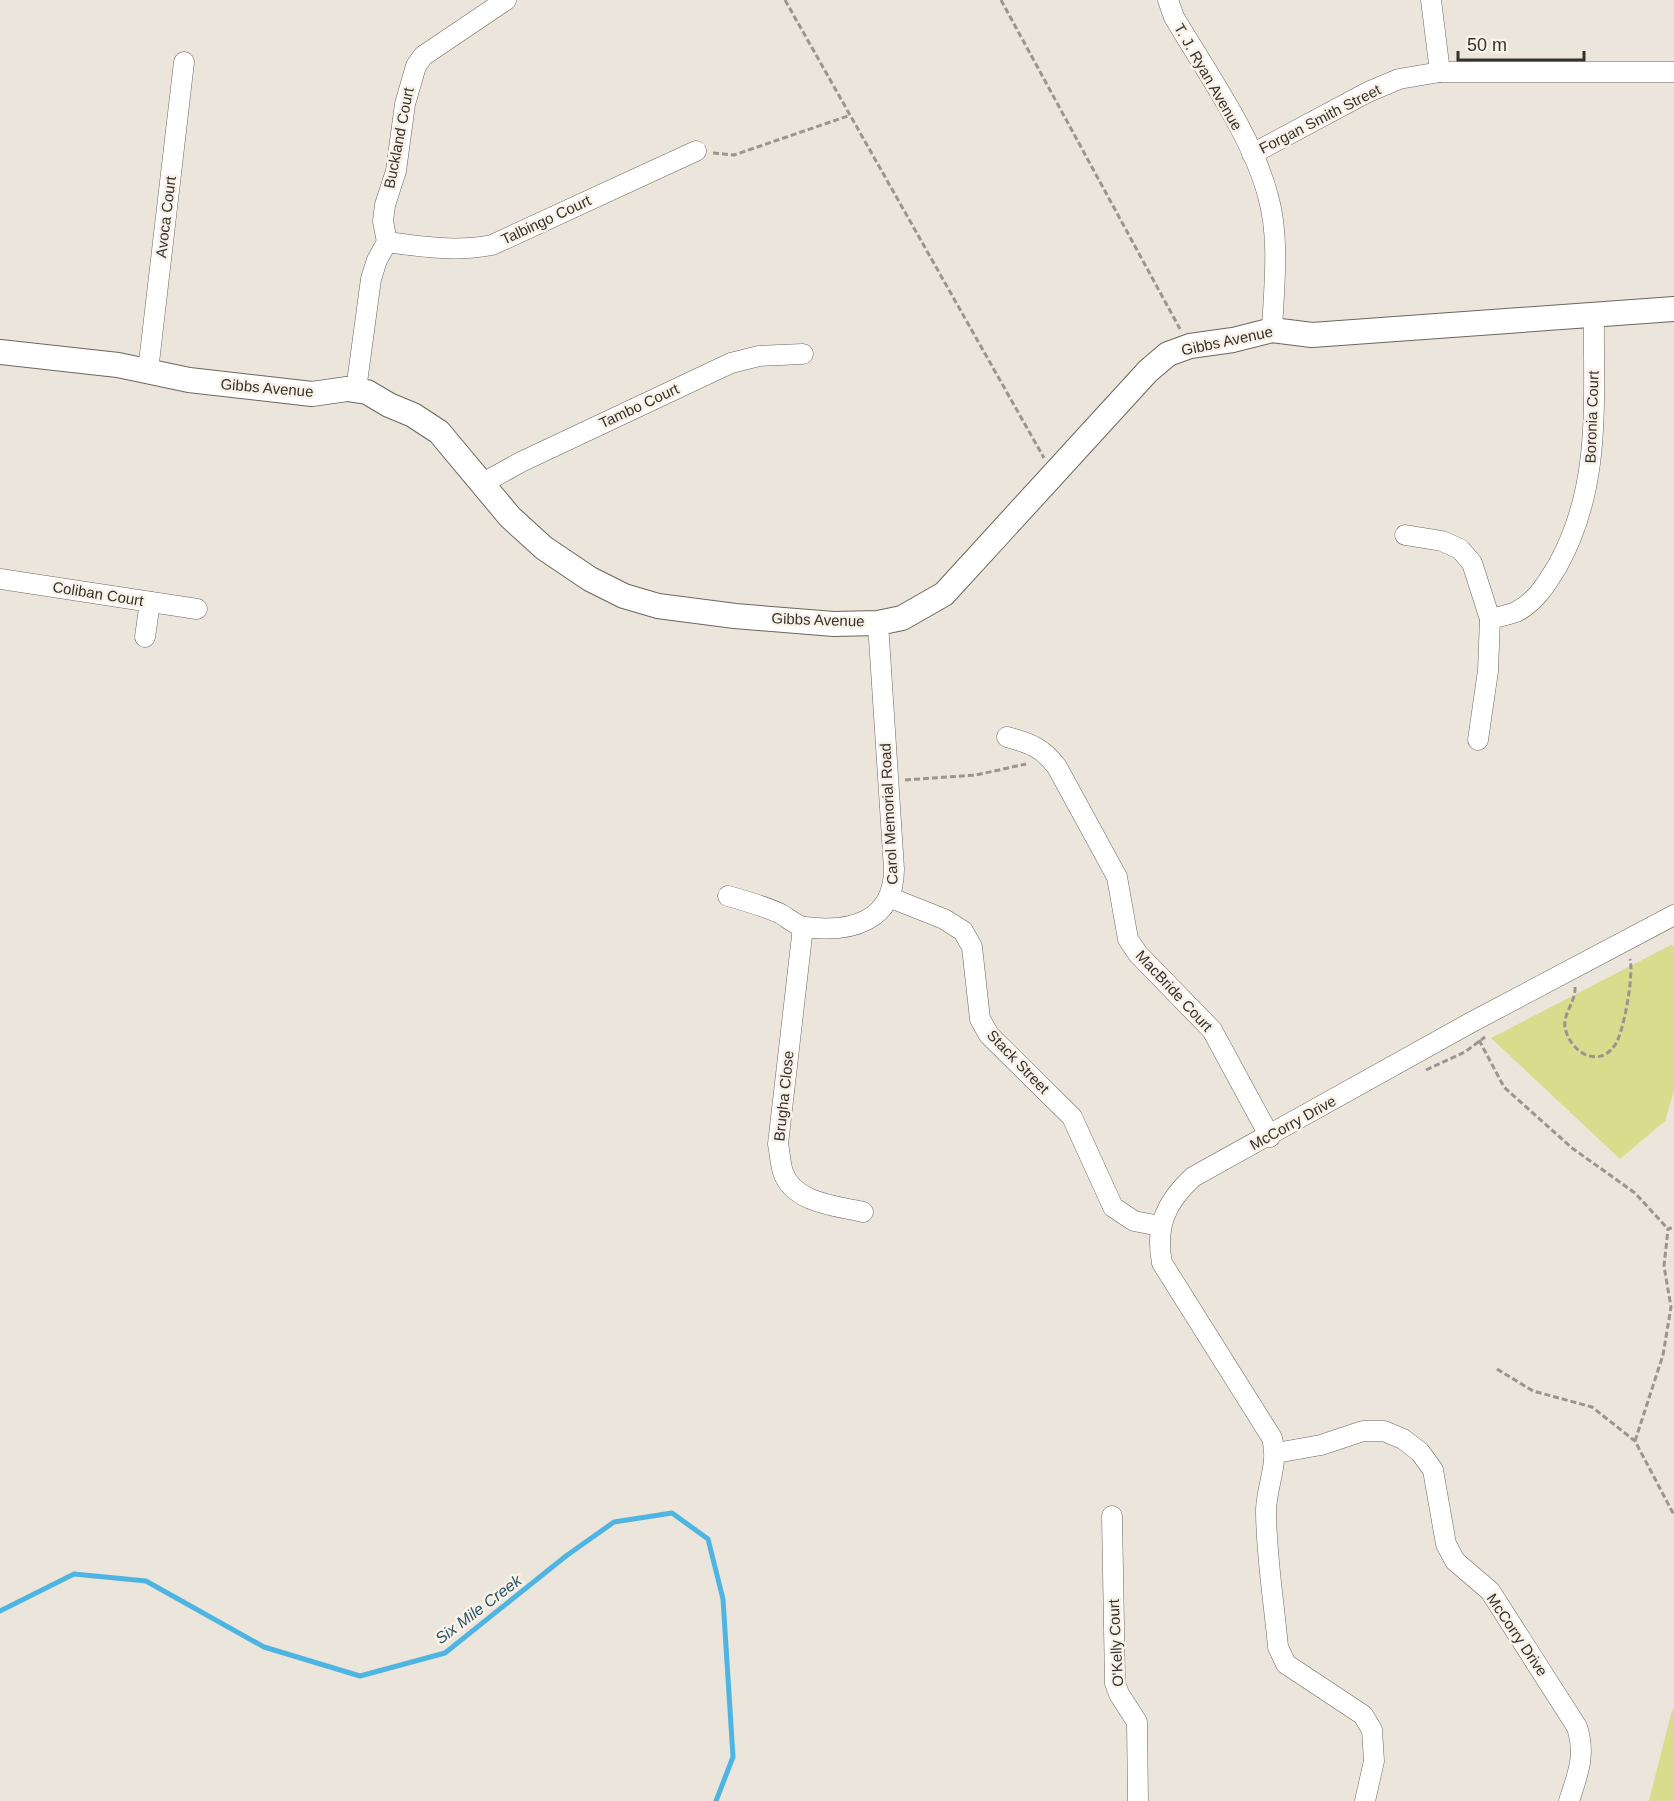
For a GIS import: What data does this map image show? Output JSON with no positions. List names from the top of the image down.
{
  "streets": {
    "street": [
      "T. J. Ryan Avenue",
      "Forgan Smith Street",
      "Buckland Court",
      "Avoca Court",
      "Talbingo Court",
      "Gibbs Avenue",
      "Tambo Court",
      "Boronia Court",
      "Coliban Court",
      "Carol Memorial Road",
      "MacBride Court",
      "Stack Street",
      "Brugha Close",
      "McCorry Drive",
      "O'Kelly Court"
    ]
  },
  "crossings": [
    ["T. J. Ryan Avenue", "Forgan Smith Street"],
    ["T. J. Ryan Avenue", "Gibbs Avenue"],
    ["Buckland Court", "Talbingo Court"],
    ["Avoca Court", "Gibbs Avenue"],
    ["Gibbs Avenue", "Tambo Court"],
    ["Gibbs Avenue", "Boronia Court"],
    ["Gibbs Avenue", "Carol Memorial Road"],
    ["Carol Memorial Road", "Stack Street"],
    ["Carol Memorial Road", "Brugha Close"],
    ["MacBride Court", "McCorry Drive"],
    ["Stack Street", "McCorry Drive"]
  ],
  "water": ["Six Mile Creek"],
  "scale_bar": "50 m"
}
